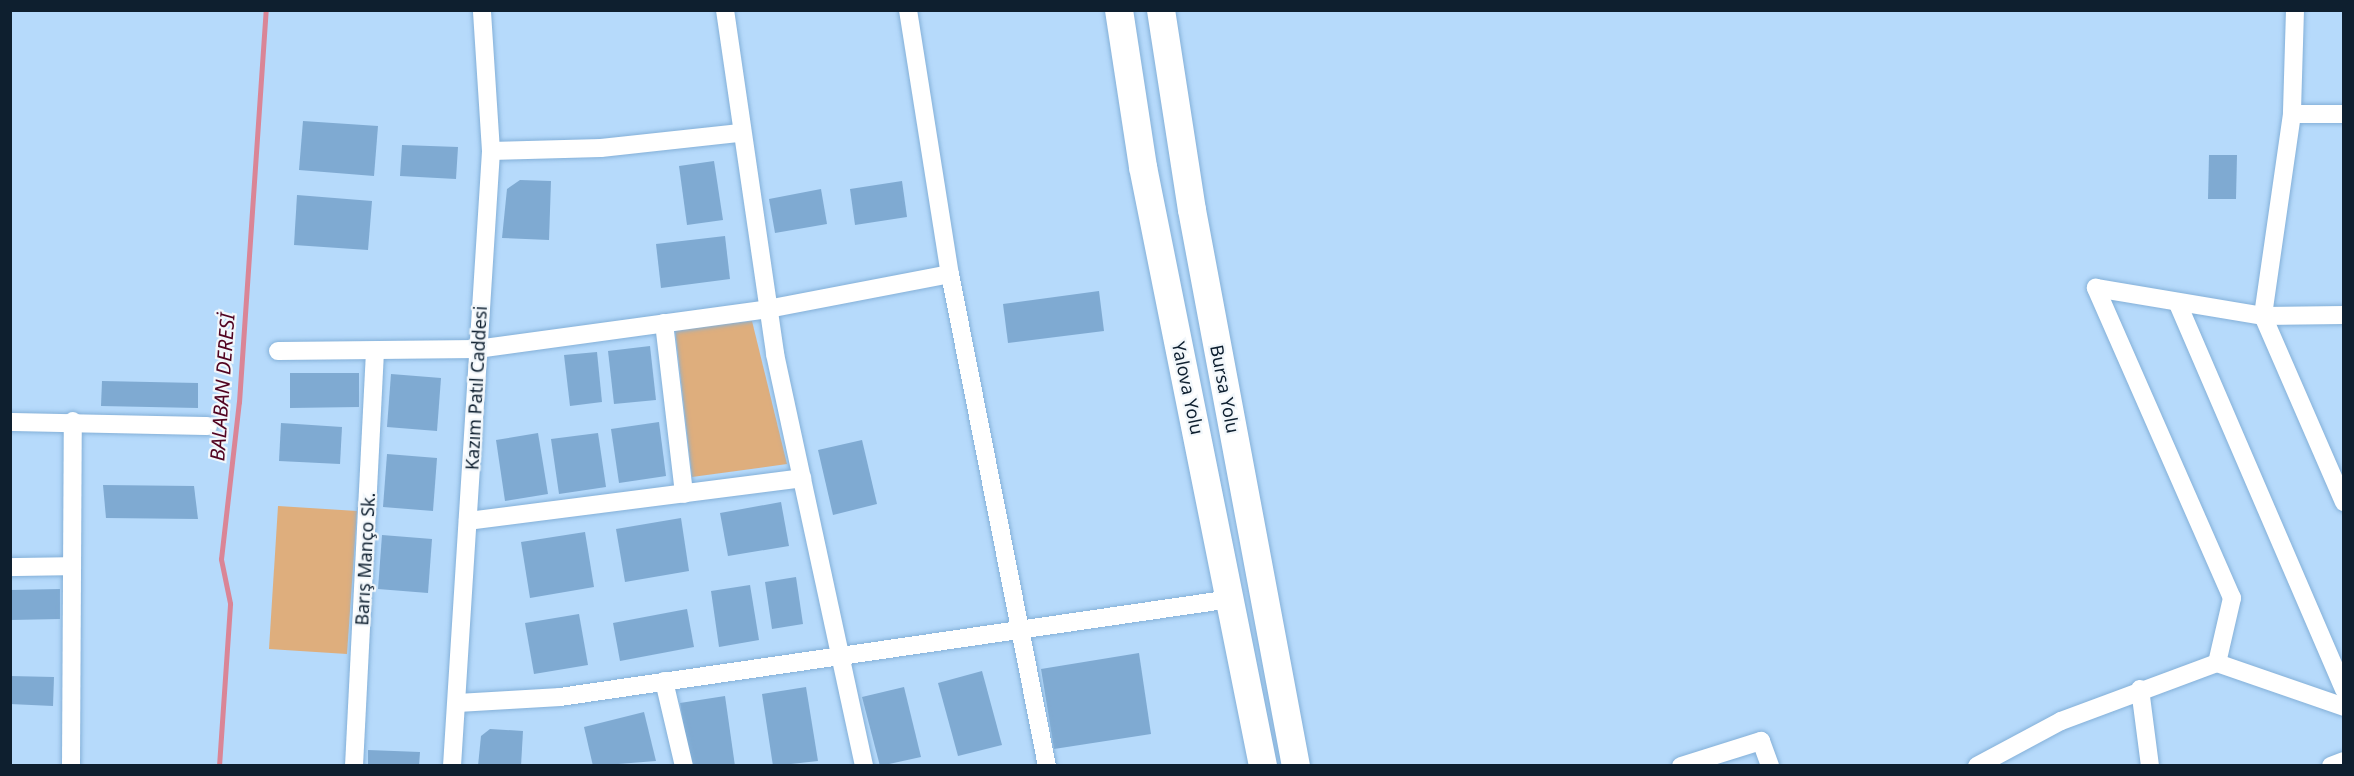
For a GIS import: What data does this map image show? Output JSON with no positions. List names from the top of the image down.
{
  "streets": {
    "highway": ["Yalova Yolu", "Bursa Yolu"],
    "street": ["Kazım Patıl Caddesi", "Barış Manço Sk."]
  },
  "water": ["BALABAN DERESİ"]
}
